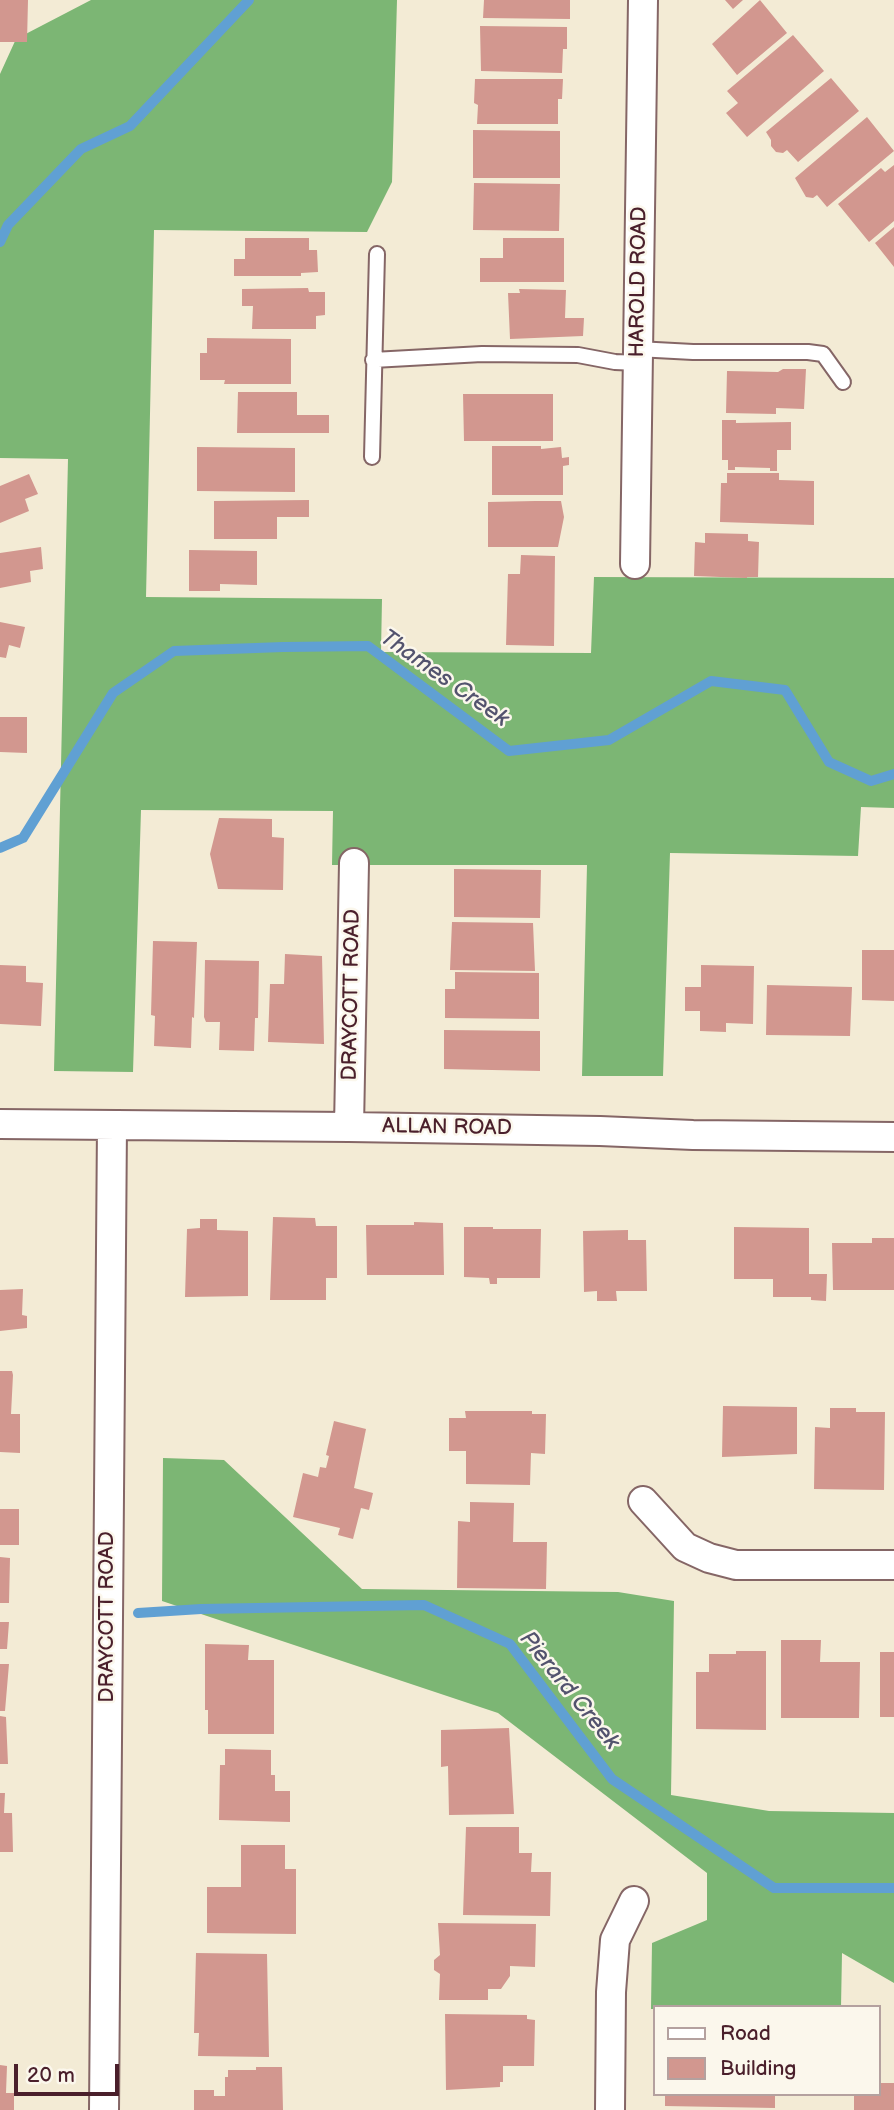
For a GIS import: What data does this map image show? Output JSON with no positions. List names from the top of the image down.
{
  "streets": {
    "street": ["HAROLD ROAD", "DRAYCOTT ROAD", "ALLAN ROAD"]
  },
  "crossings": [
    ["DRAYCOTT ROAD", "ALLAN ROAD"]
  ],
  "water": ["Thames Creek", "Pierard Creek"],
  "legend": ["Road", "Building"],
  "scale_bar": "20 m"
}
